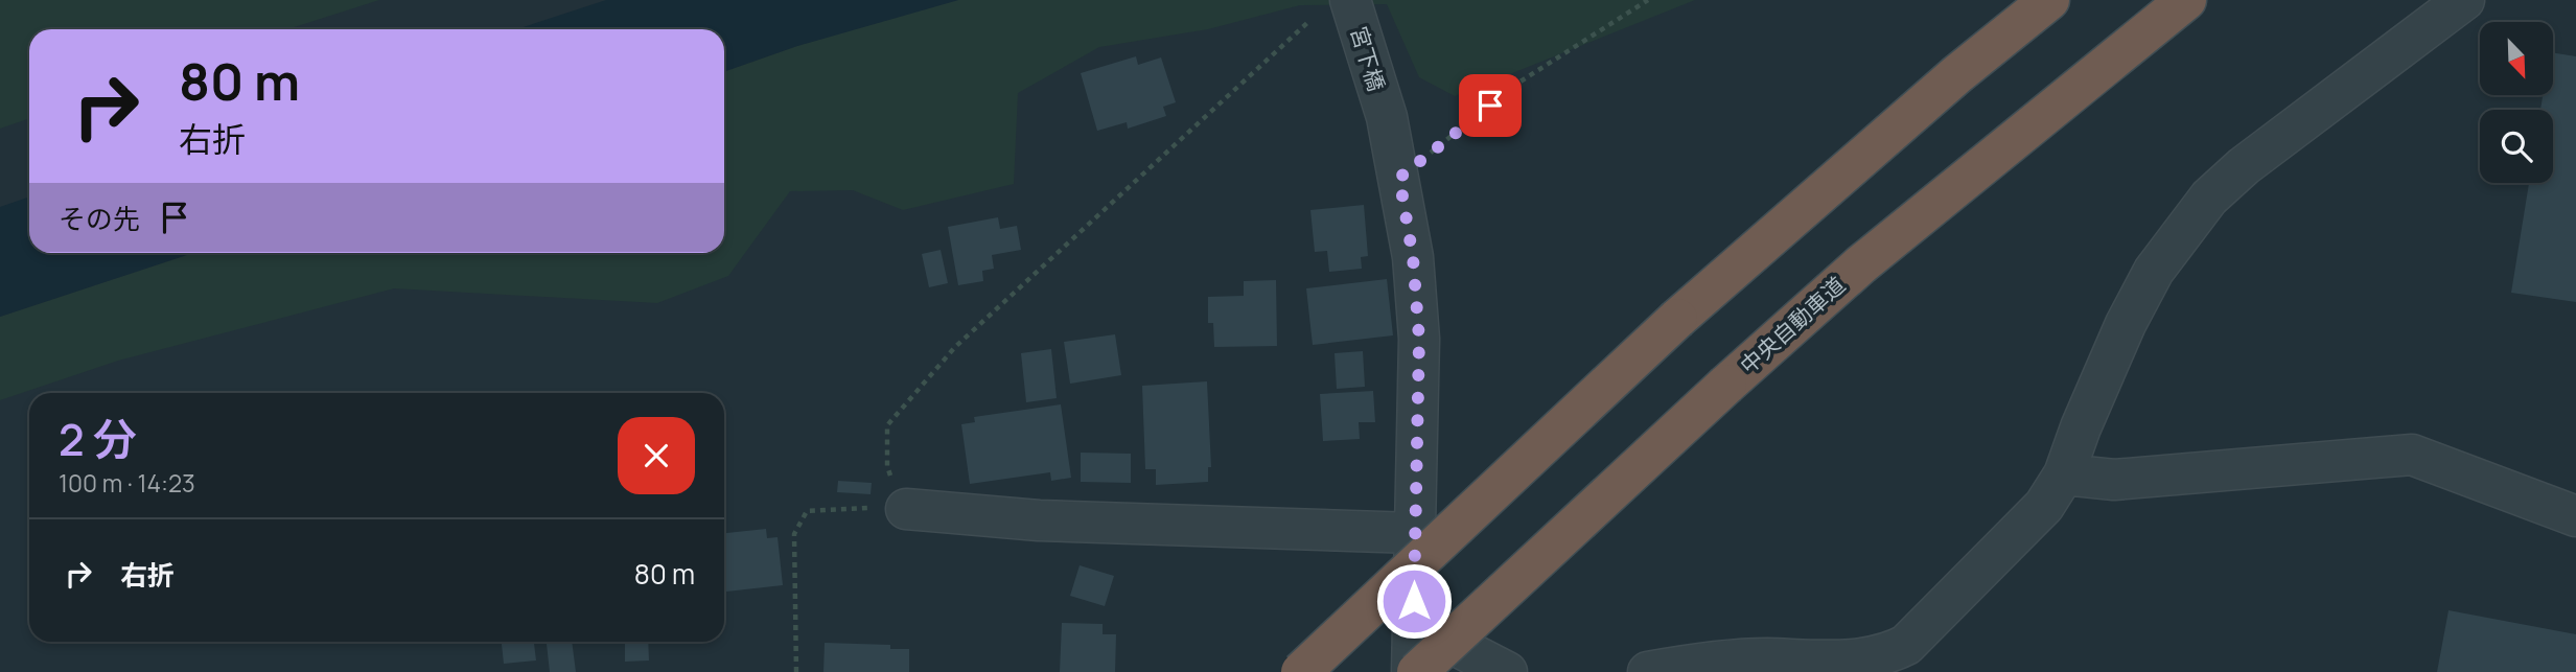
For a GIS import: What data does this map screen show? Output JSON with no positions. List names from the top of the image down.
{
  "streets": {
    "highway": ["中央自動車道"],
    "street": ["宮下橋"]
  },
  "north": "bottom right",
  "page": {
    "turn": ["80 m", "右折"],
    "then": "その先",
    "heading": ["2 分", "100 m · 14:23"],
    "list": [
      {
        "name": "右折",
        "value": "80 m"
      }
    ]
  }
}
